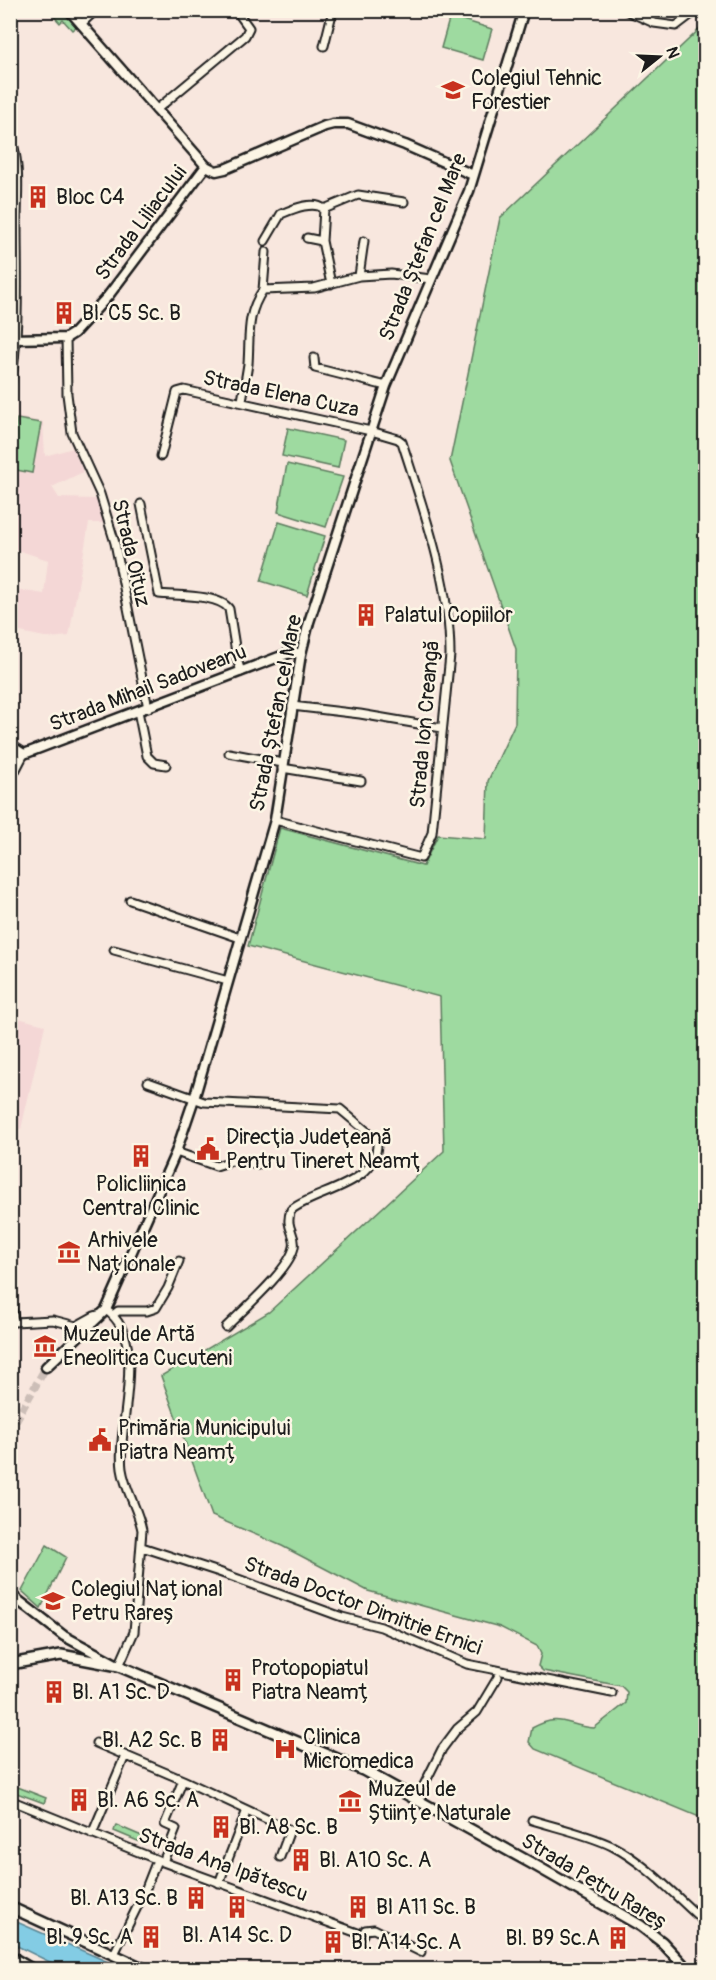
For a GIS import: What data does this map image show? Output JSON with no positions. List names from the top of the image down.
{
  "streets": {
    "main road": ["Strada Petru Rareș"],
    "street": [
      "Strada Liliacului",
      "Strada Ștefan cel Mare",
      "Strada Elena Cuza",
      "Strada Oituz",
      "Strada Mihail Sadoveanu",
      "Strada Ion Creangă",
      "Strada Doctor Dimitrie Ernici",
      "Strada Ana Ipătescu"
    ]
  },
  "crossings": [
    ["Strada Liliacului", "Strada Ștefan cel Mare"],
    ["Strada Liliacului", "Strada Oituz"],
    ["Strada Ștefan cel Mare", "Strada Elena Cuza"],
    ["Strada Ștefan cel Mare", "Strada Mihail Sadoveanu"],
    ["Strada Ștefan cel Mare", "Strada Ion Creangă"],
    ["Strada Elena Cuza", "Strada Ion Creangă"],
    ["Strada Oituz", "Strada Mihail Sadoveanu"]
  ],
  "places": {
    "school or university": ["Colegiul Tehnic Forestier", "Colegiul Național Petru Rareș"],
    "building": [
      "Bloc C4",
      "Bl. C5 Sc. B",
      "Palatul Copiilor",
      "Policliinica Central Clinic",
      "Protopopiatul Piatra Neamț",
      "Bl. A1 Sc. D",
      "Bl. A2 Sc. B",
      "Bl. A6 Sc. A",
      "Bl. A8 Sc. B",
      "Bl. A10 Sc. A",
      "Bl. A13 Sc. B",
      "Bl. A14 Sc. D",
      "Bl A11 Sc. B",
      "Bl. 9 Sc. A",
      "Bl. B9 Sc.A",
      "Bl. A14 Sc. A"
    ],
    "public building": ["Direcţia Judeţeană Pentru Tineret Neamţ", "Primăria Municipului Piatra Neamț"],
    "museum": ["Arhivele Naționale", "Muzeul de Artă Eneolitica Cucuteni", "Muzeul de Științe Naturale"],
    "hospital": ["Clinica Micromedica"]
  },
  "north": "right"
}
